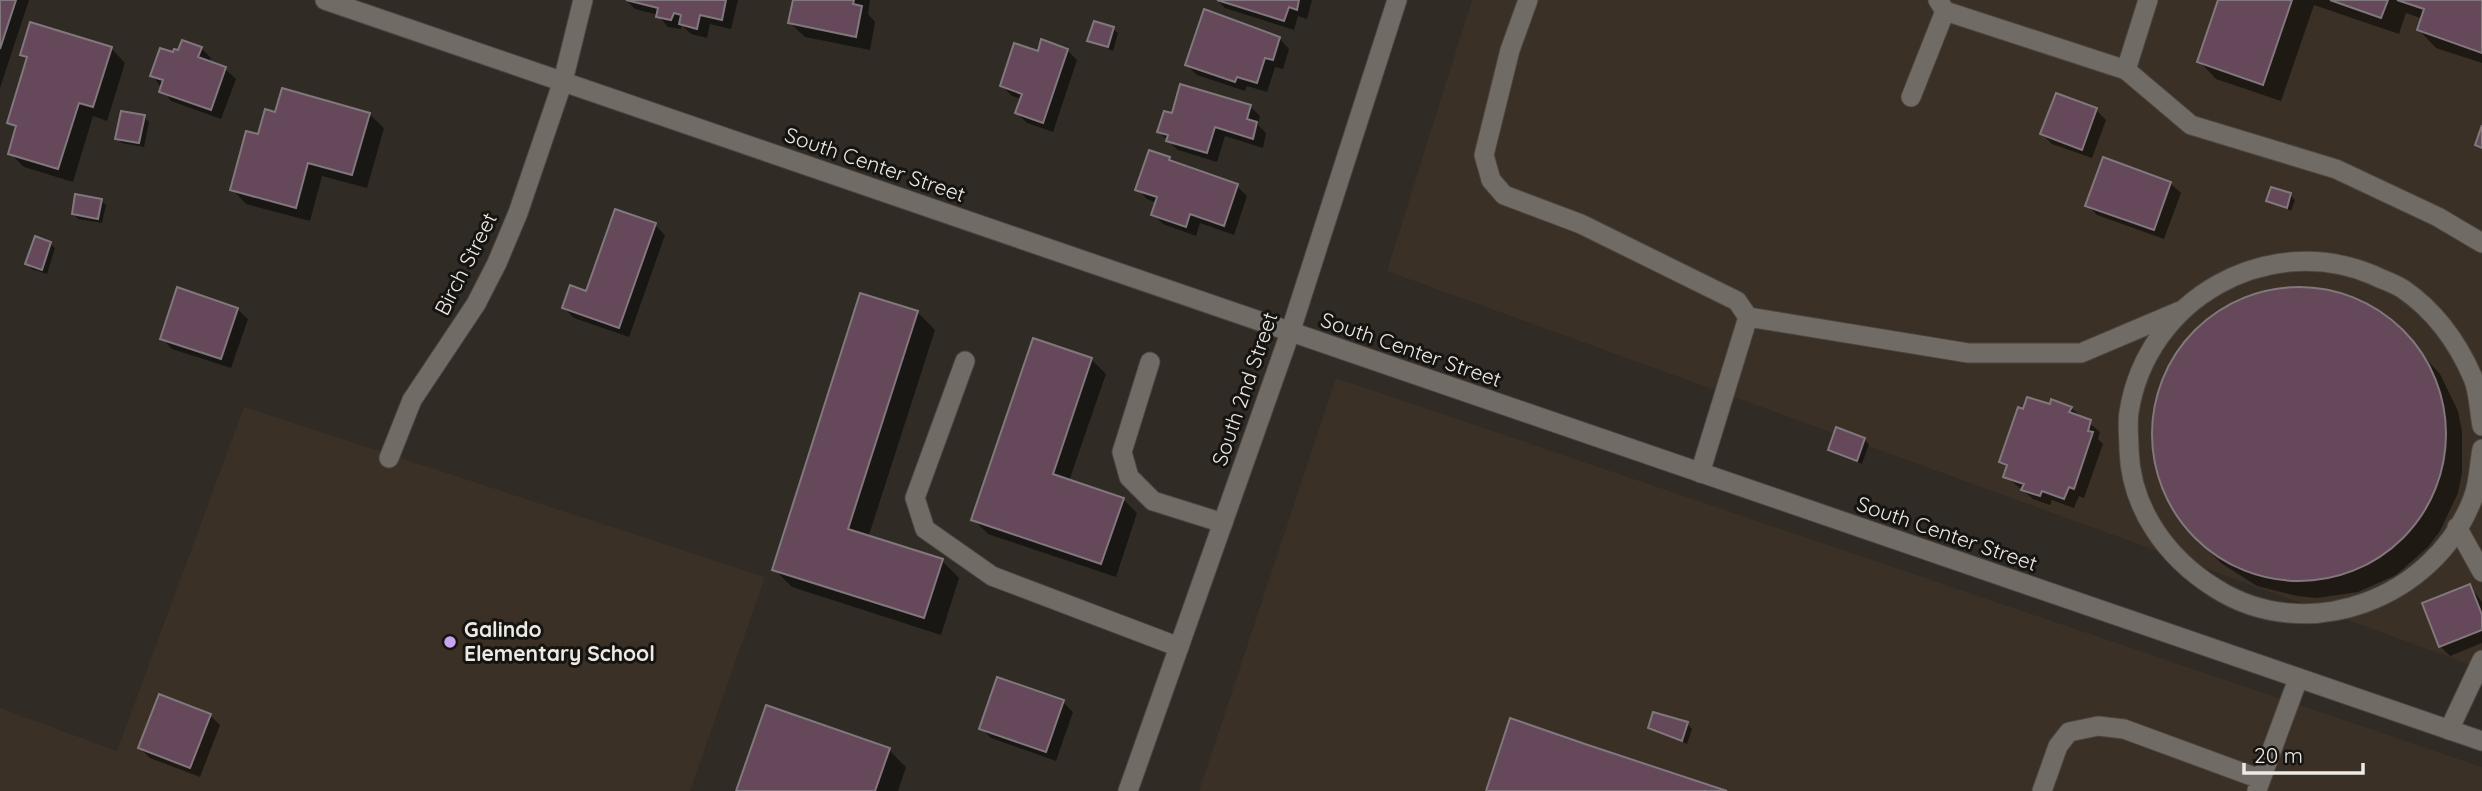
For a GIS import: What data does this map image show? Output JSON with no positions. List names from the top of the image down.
{
  "streets": {
    "street": ["South Center Street", "Birch Street", "South 2nd Street"]
  },
  "crossings": [
    ["South Center Street", "Birch Street"],
    ["South Center Street", "South 2nd Street"]
  ],
  "places": ["Galindo Elementary School"],
  "scale_bar": "20 m"
}
